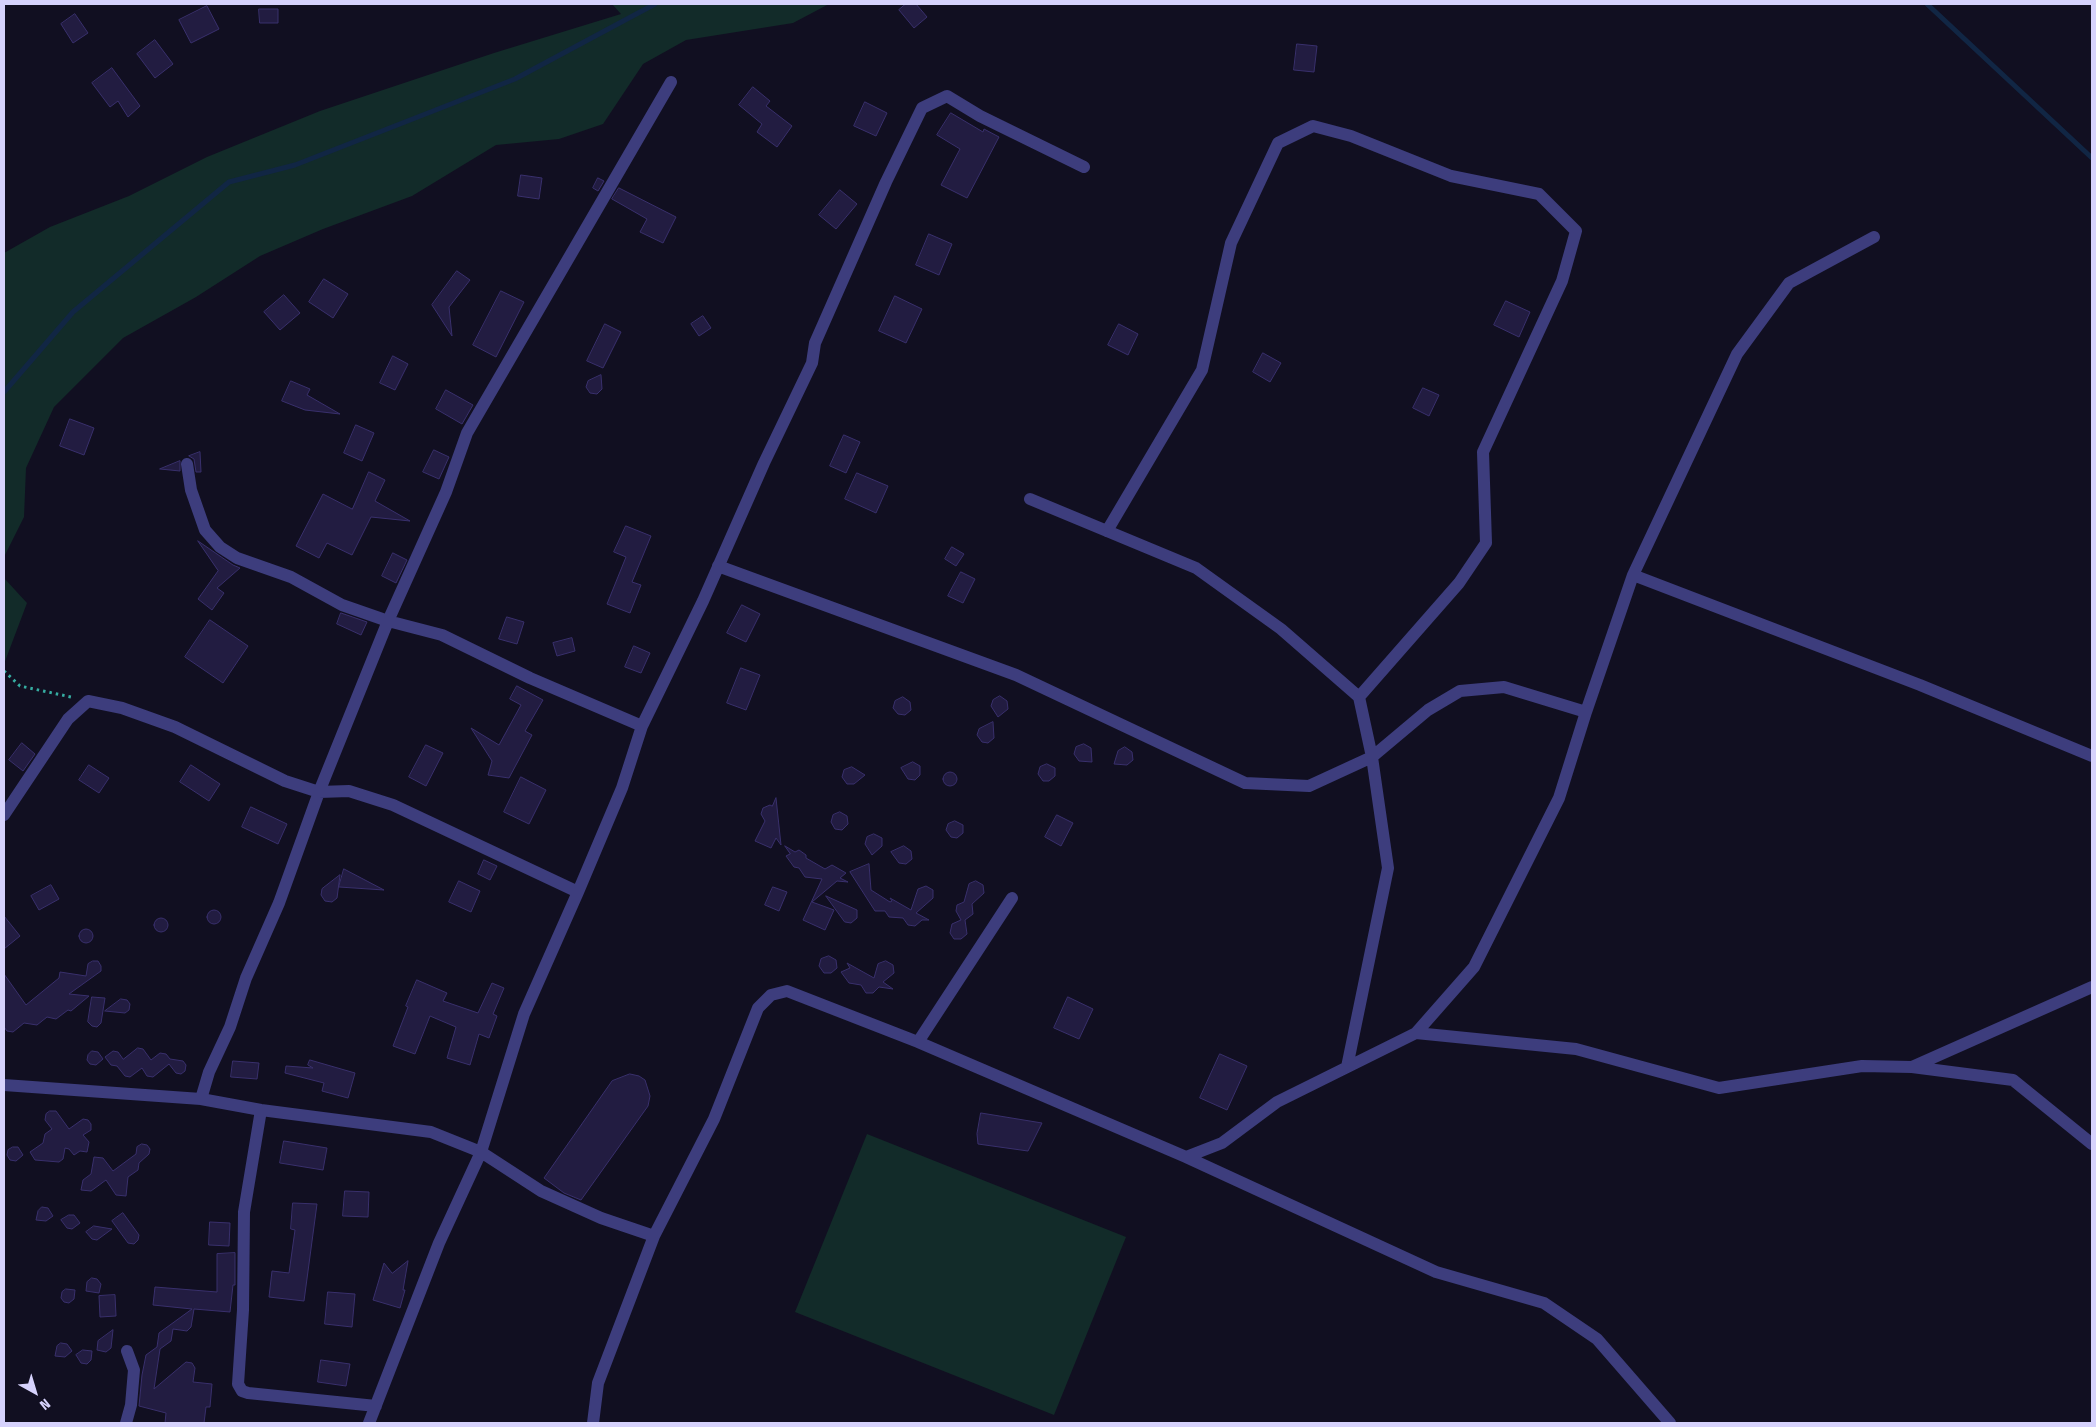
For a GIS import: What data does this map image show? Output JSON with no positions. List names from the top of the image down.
{
  "north": "bottom right"
}
